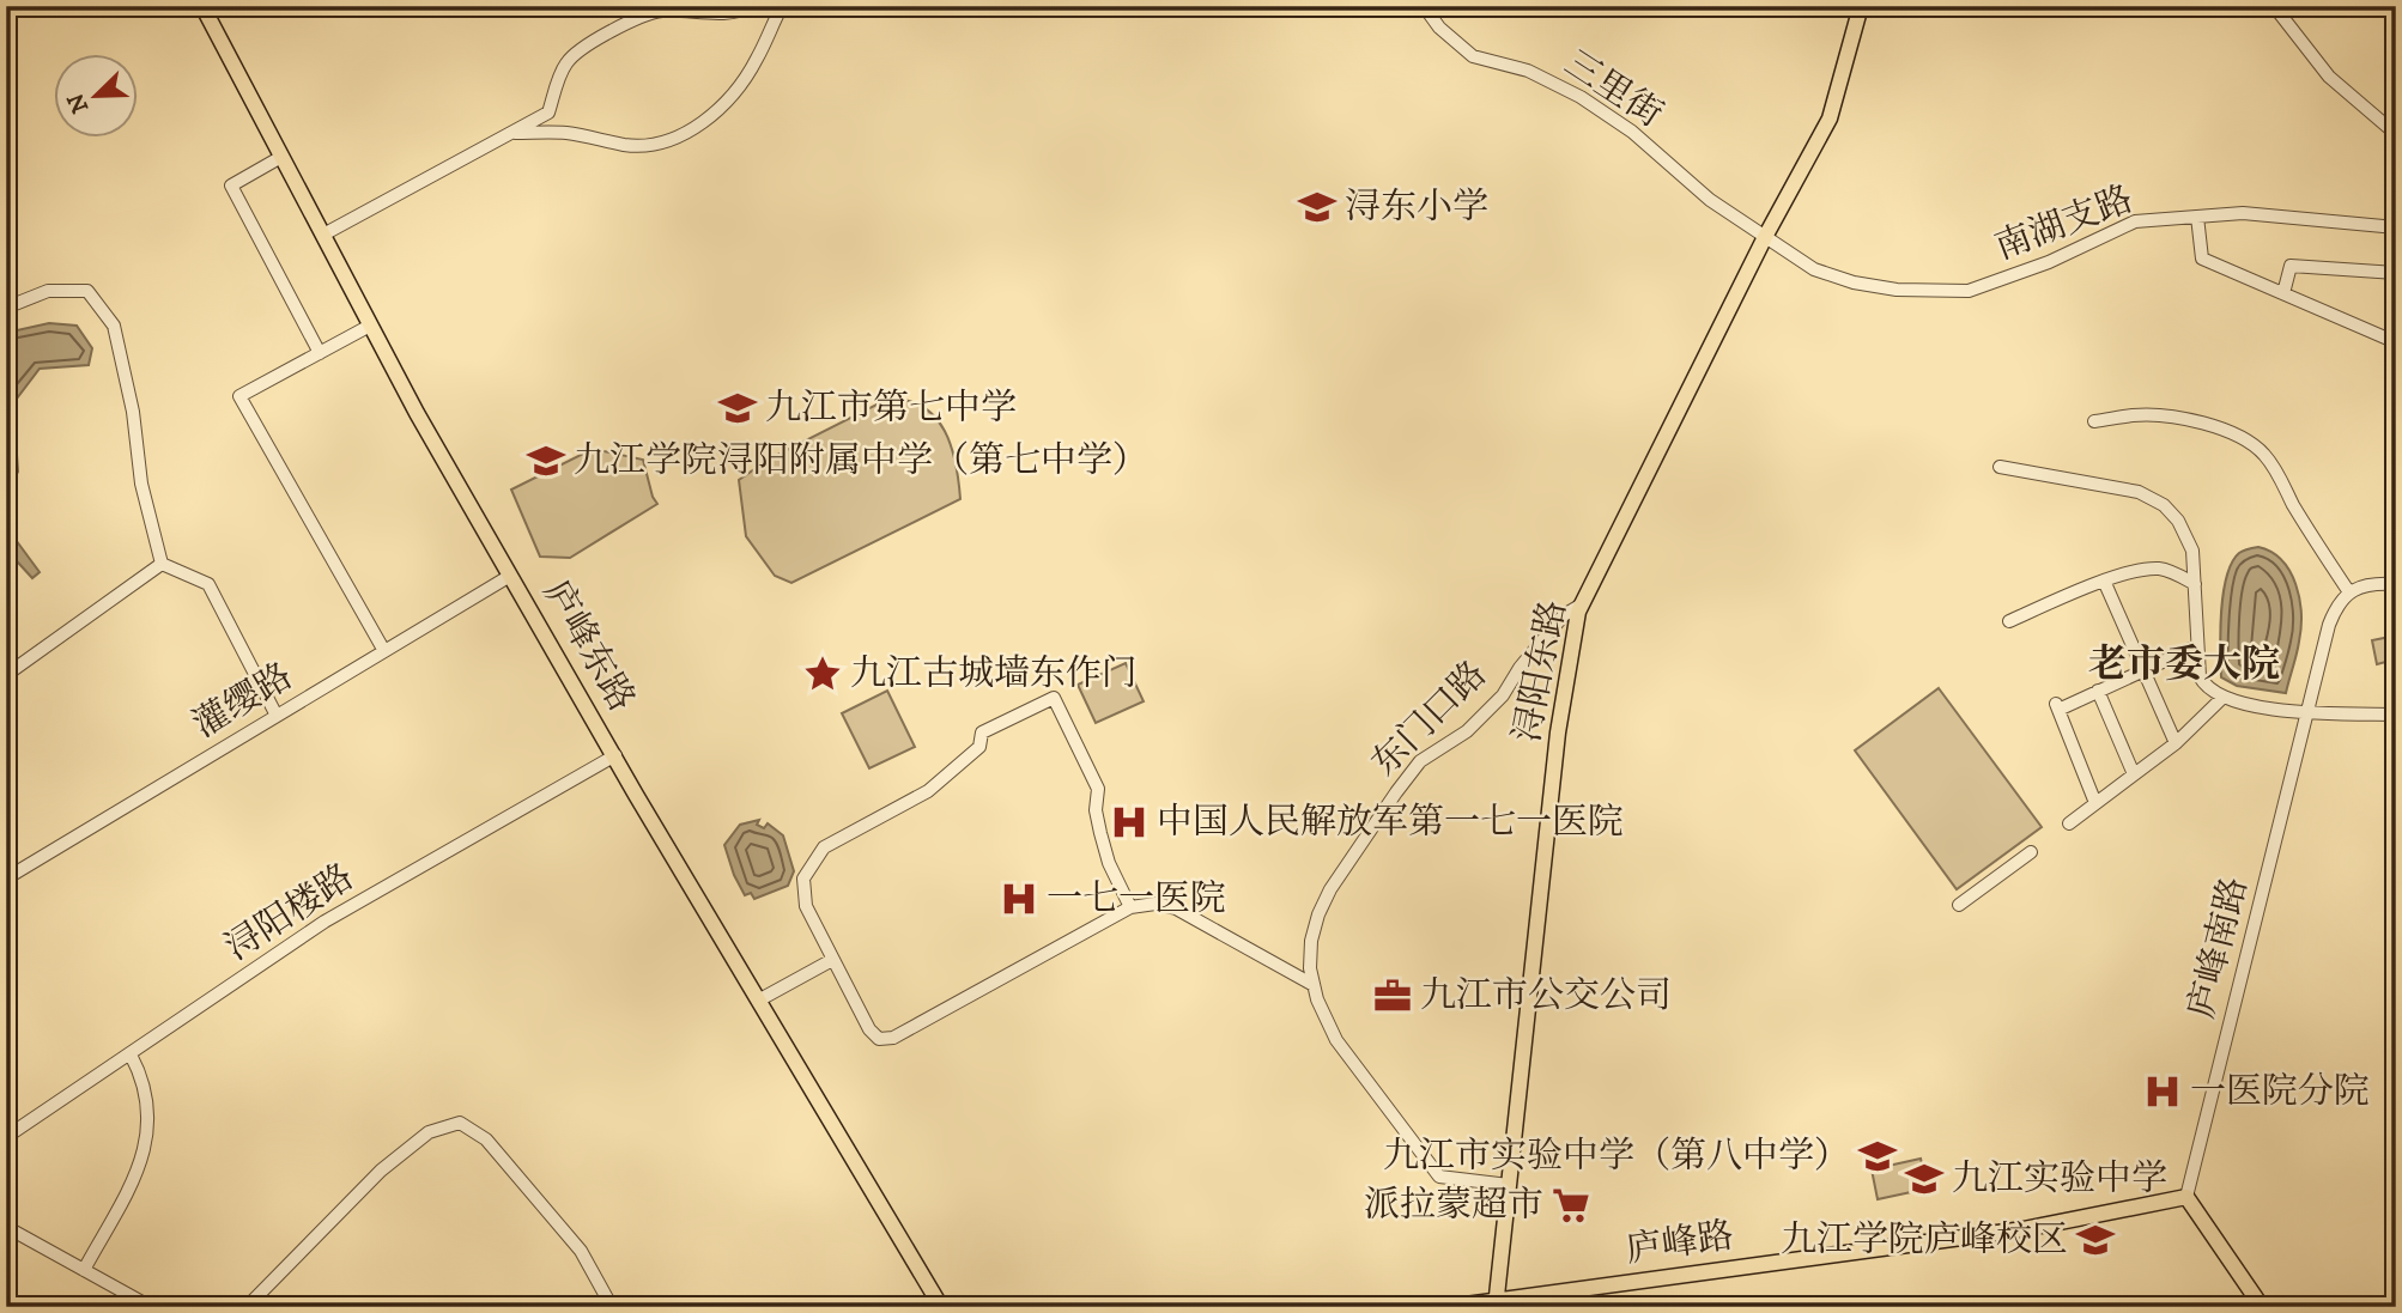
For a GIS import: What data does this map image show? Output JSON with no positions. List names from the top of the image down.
{
  "streets": {
    "main road": ["庐峰东路", "浔阳东路", "庐峰路"],
    "street": [
      "三里街",
      "南湖支路",
      "灌缨路",
      "东门口路",
      "浔阳楼路",
      "庐峰南路"
    ]
  },
  "crossings": [
    ["三里街", "南湖支路"],
    ["三里街", "浔阳东路"],
    ["南湖支路", "浔阳东路"],
    ["庐峰东路", "灌缨路"],
    ["庐峰东路", "浔阳楼路"],
    ["浔阳东路", "东门口路"],
    ["浔阳东路", "庐峰路"],
    ["庐峰南路", "庐峰路"]
  ],
  "districts": ["老市委大院"],
  "places": {
    "school or university": [
      "浔东小学",
      "九江市第七中学",
      "九江学院浔阳附属中学（第七中学）",
      "九江市实验中学（第八中学）",
      "九江实验中学",
      "九江学院庐峰校区"
    ],
    "place": ["九江古城墙东作门"],
    "hospital": ["中国人民解放军第一七一医院", "一七一医院", "一医院分院"],
    "office": ["九江市公交公司"],
    "supermarket": ["派拉蒙超市"]
  },
  "north": "bottom left"
}
